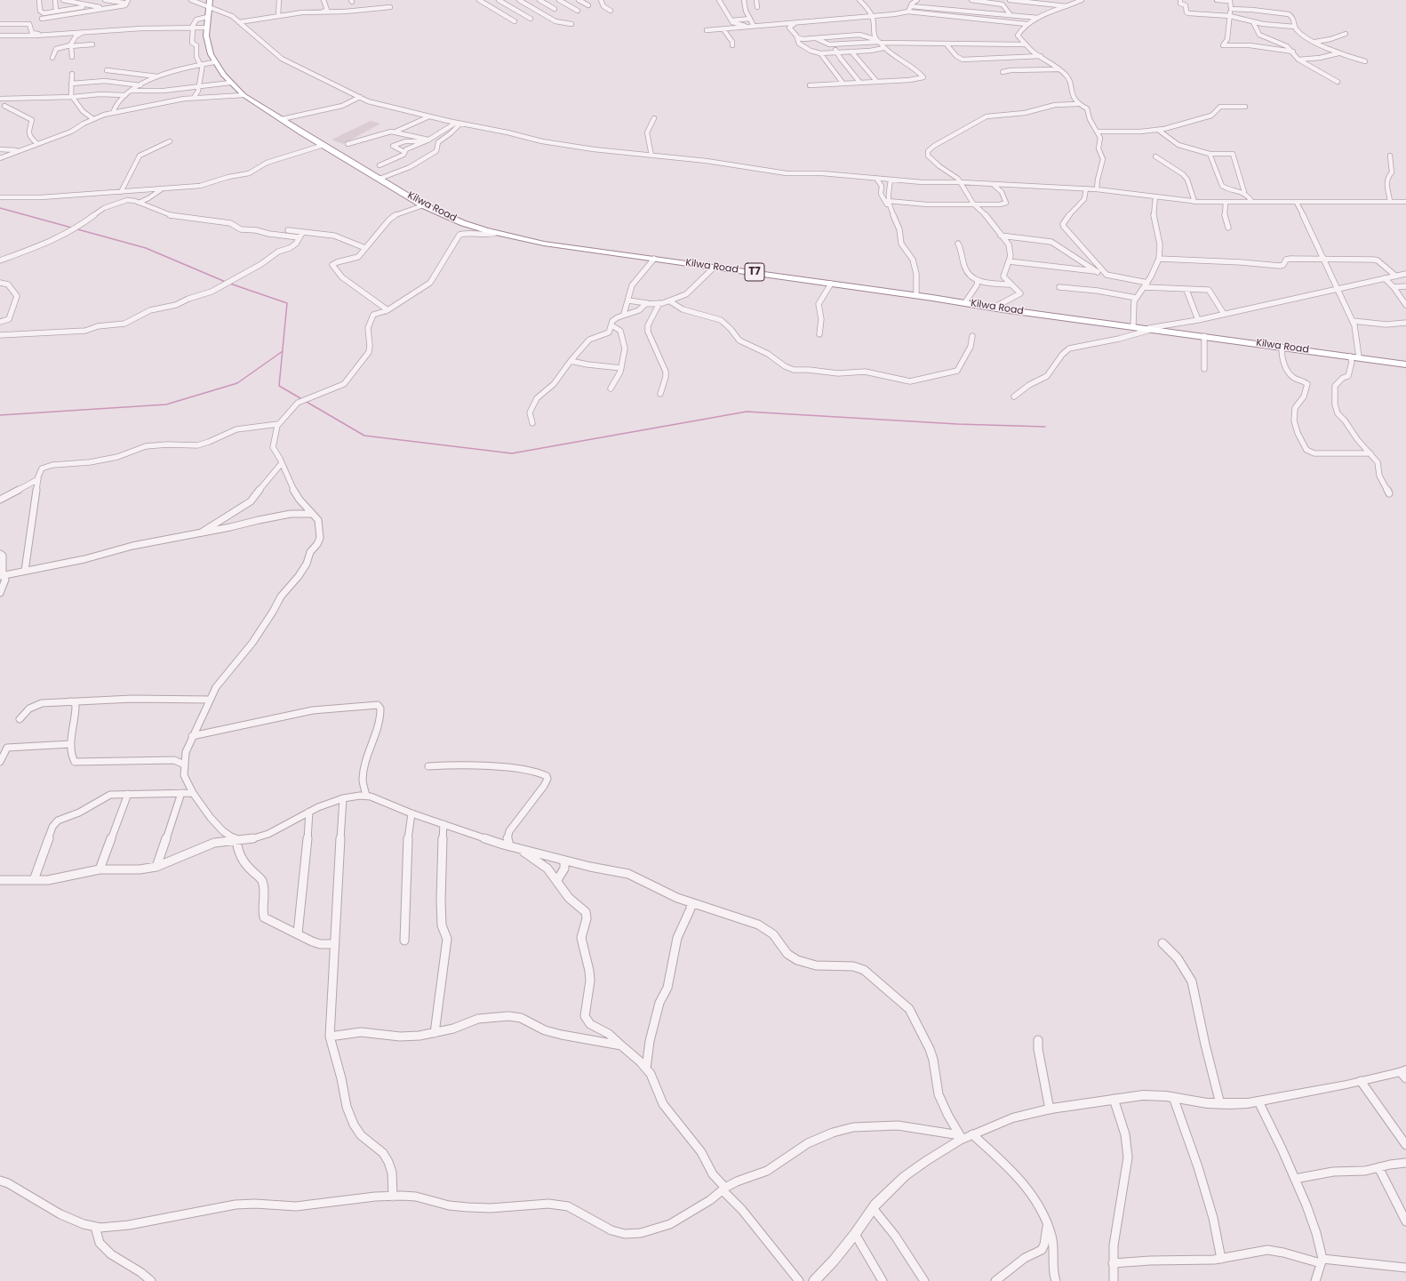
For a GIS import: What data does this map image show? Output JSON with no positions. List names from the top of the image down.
{
  "streets": {
    "highway": ["Kilwa Road", "T7"]
  }
}
